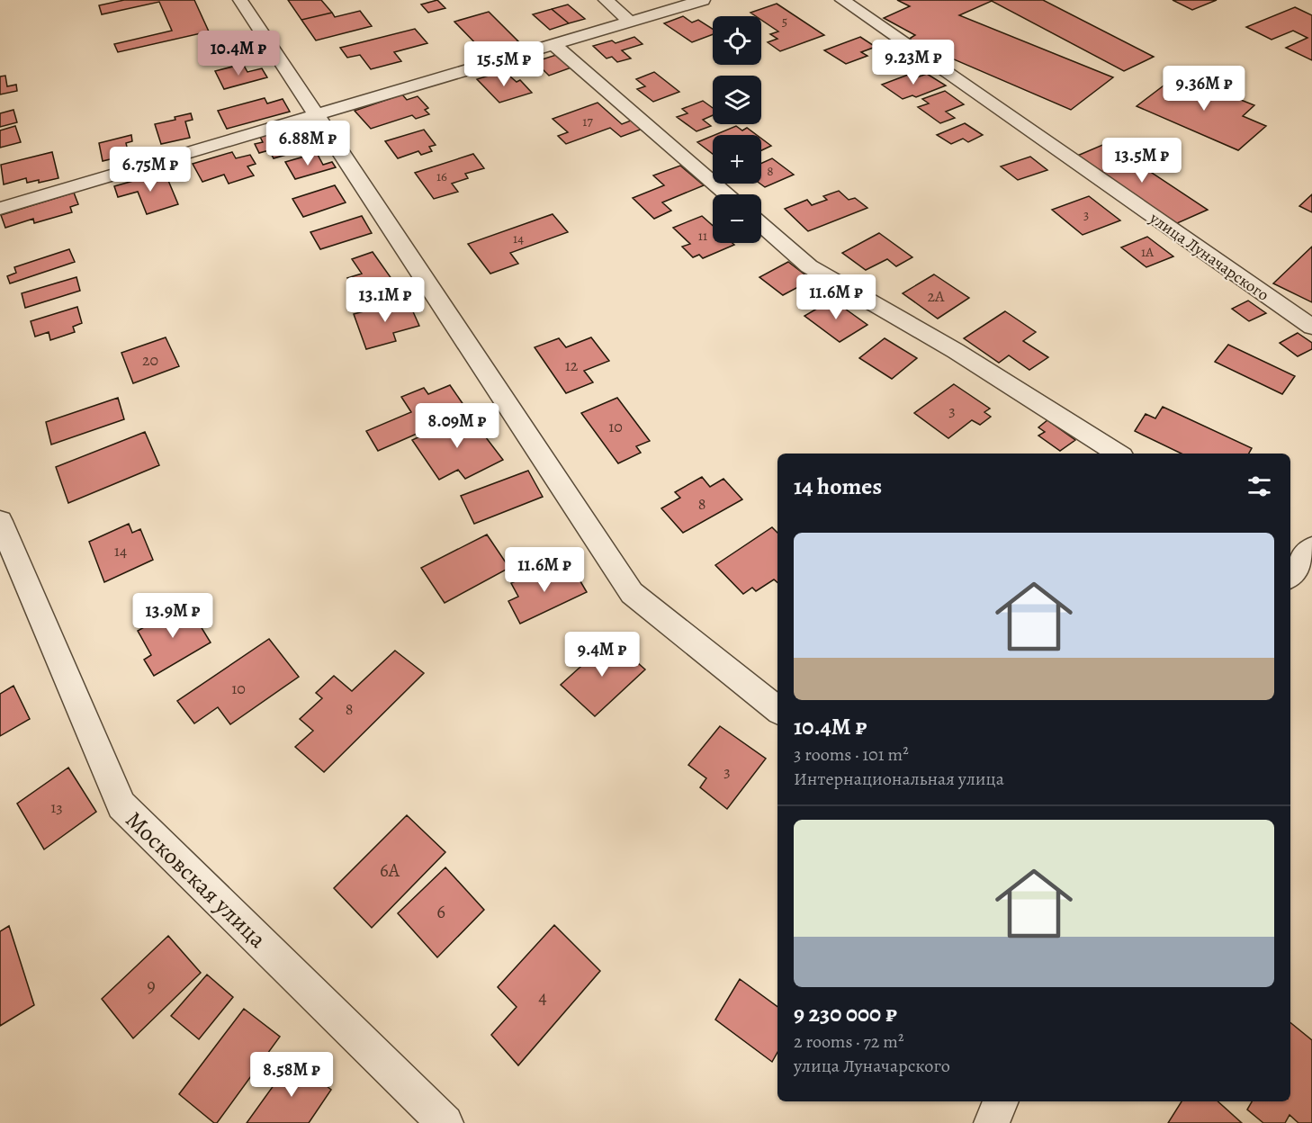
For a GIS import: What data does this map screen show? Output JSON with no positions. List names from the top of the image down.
{
  "streets": {
    "street": ["улица Луначарского", "Московская улица"]
  },
  "house_numbers": [
    "5",
    "17",
    "8",
    "16",
    "3",
    "11",
    "14",
    "1А",
    "2А",
    "20",
    "12",
    "3",
    "10",
    "8",
    "14",
    "10",
    "8",
    "3",
    "13",
    "6А",
    "6",
    "9",
    "4"
  ],
  "page": {
    "map_buttons": ["+", "−"],
    "price": [
      "10.4M ₽",
      "9.23M ₽",
      "15.5M ₽",
      "9.36M ₽",
      "6.88M ₽",
      "13.5M ₽",
      "6.75M ₽",
      "11.6M ₽",
      "13.1M ₽",
      "8.09M ₽",
      "11.6M ₽",
      "13.9M ₽",
      "9.4M ₽",
      "8.58M ₽"
    ],
    "heading": "14 homes",
    "list": [
      {
        "name": "10.4M ₽",
        "note": "3 rooms · 101 m² · Интернациональная улица"
      },
      {
        "name": "9 230 000 ₽",
        "note": "2 rooms · 72 m² · улица Луначарского"
      }
    ]
  }
}
